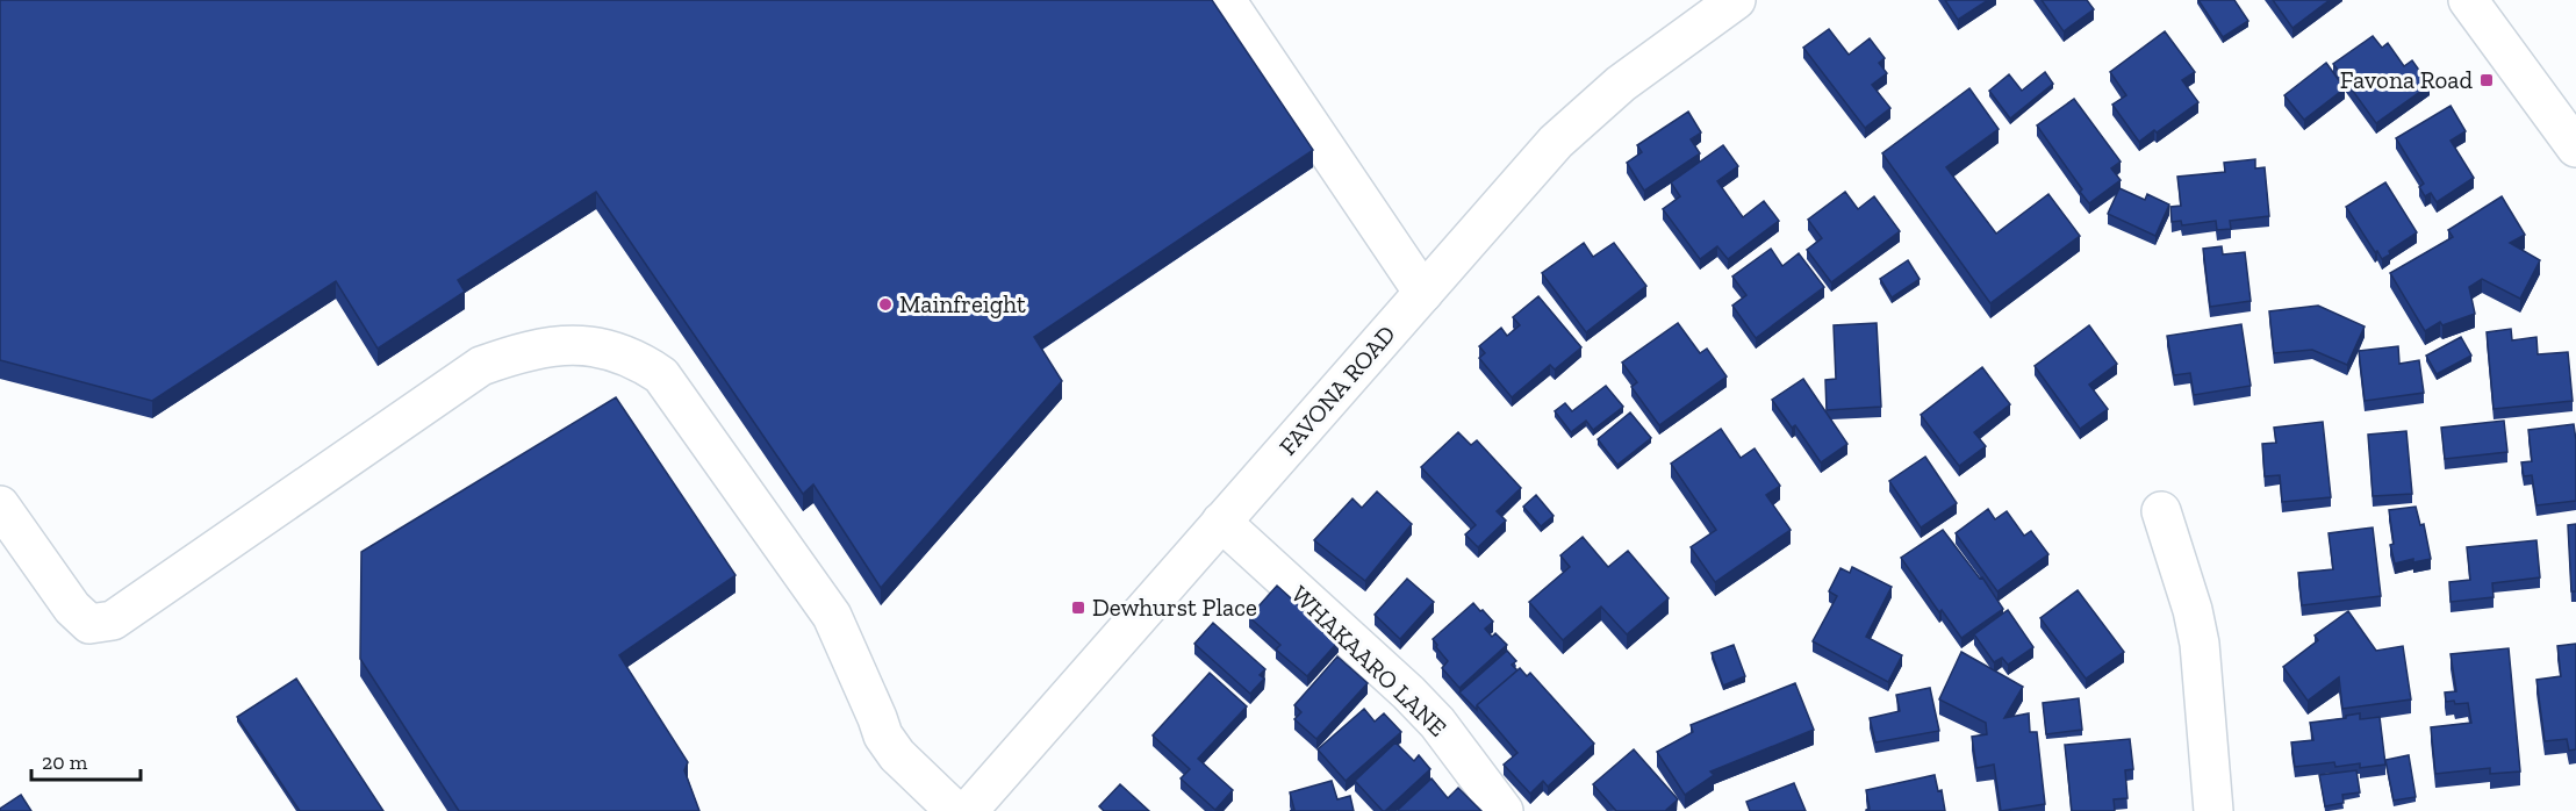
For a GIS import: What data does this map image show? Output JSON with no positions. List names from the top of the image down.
{
  "streets": {
    "main road": ["FAVONA ROAD", "WHAKAARO LANE"]
  },
  "crossings": [
    ["FAVONA ROAD", "WHAKAARO LANE"]
  ],
  "places": {
    "transit": ["Favona Road", "Dewhurst Place"],
    "other": ["Mainfreight"]
  },
  "scale_bar": "20 m"
}
